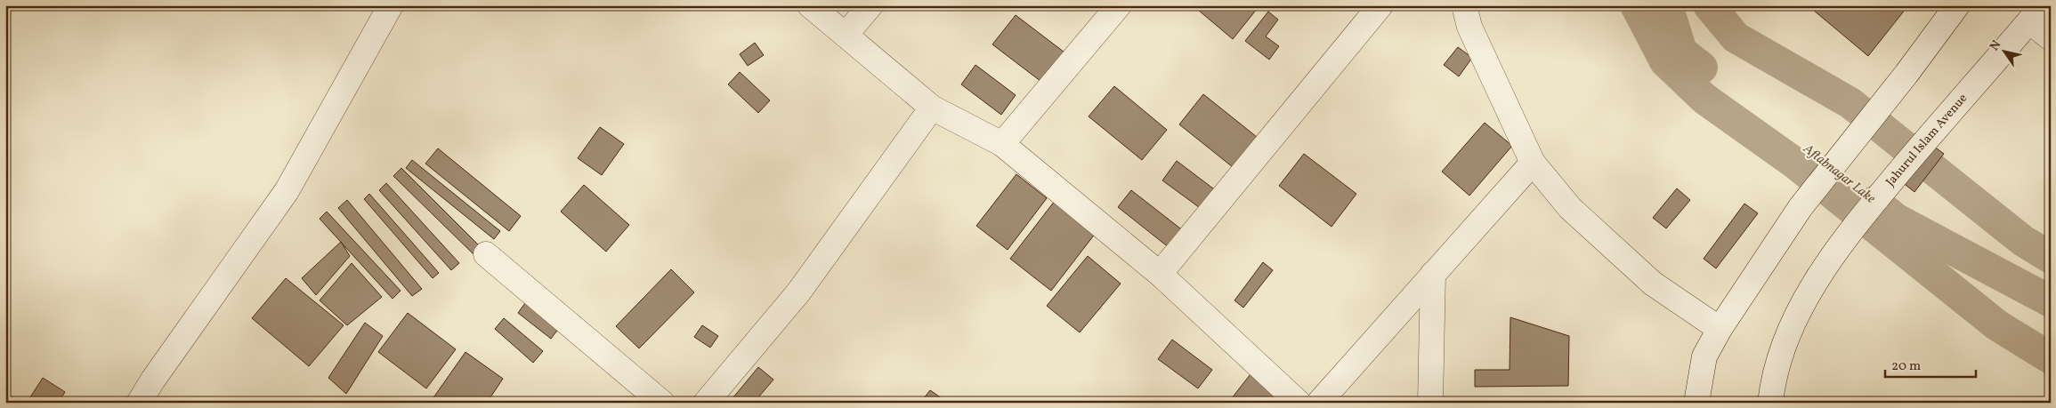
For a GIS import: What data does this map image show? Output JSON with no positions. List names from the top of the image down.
{
  "streets": {
    "street": ["Jahurul Islam Avenue"]
  },
  "water": ["Aftabnagar Lake"],
  "scale_bar": "20 m",
  "north": "top left"
}
